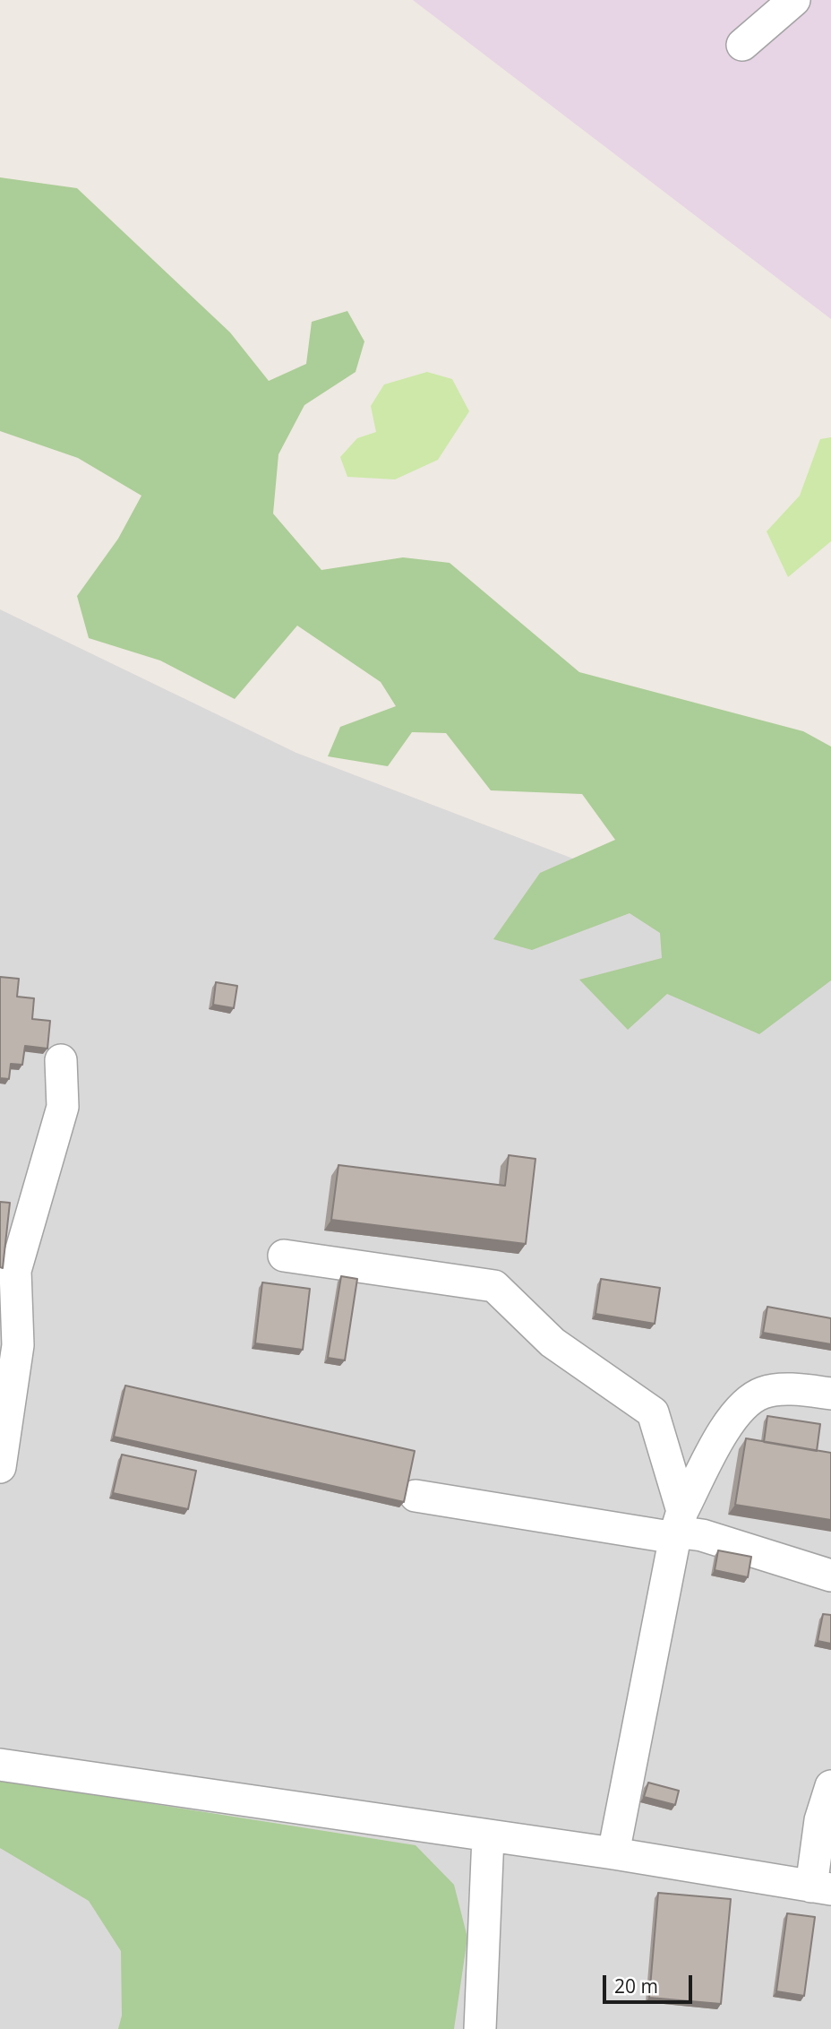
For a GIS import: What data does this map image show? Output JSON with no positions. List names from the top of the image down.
{
  "scale_bar": "20 m"
}
